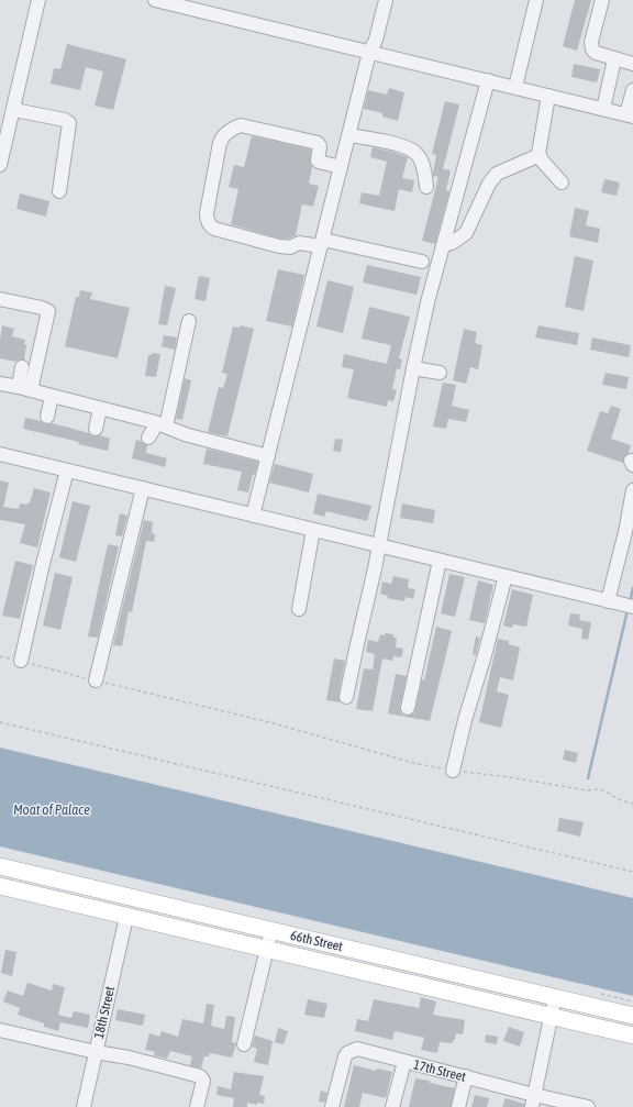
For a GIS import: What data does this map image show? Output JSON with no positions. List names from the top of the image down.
{
  "streets": {
    "main road": ["66th Street"],
    "street": ["18th Street", "17th Street"]
  },
  "crossings": [
    ["66th Street", "18th Street"]
  ],
  "water": ["Moat of Palace"]
}
